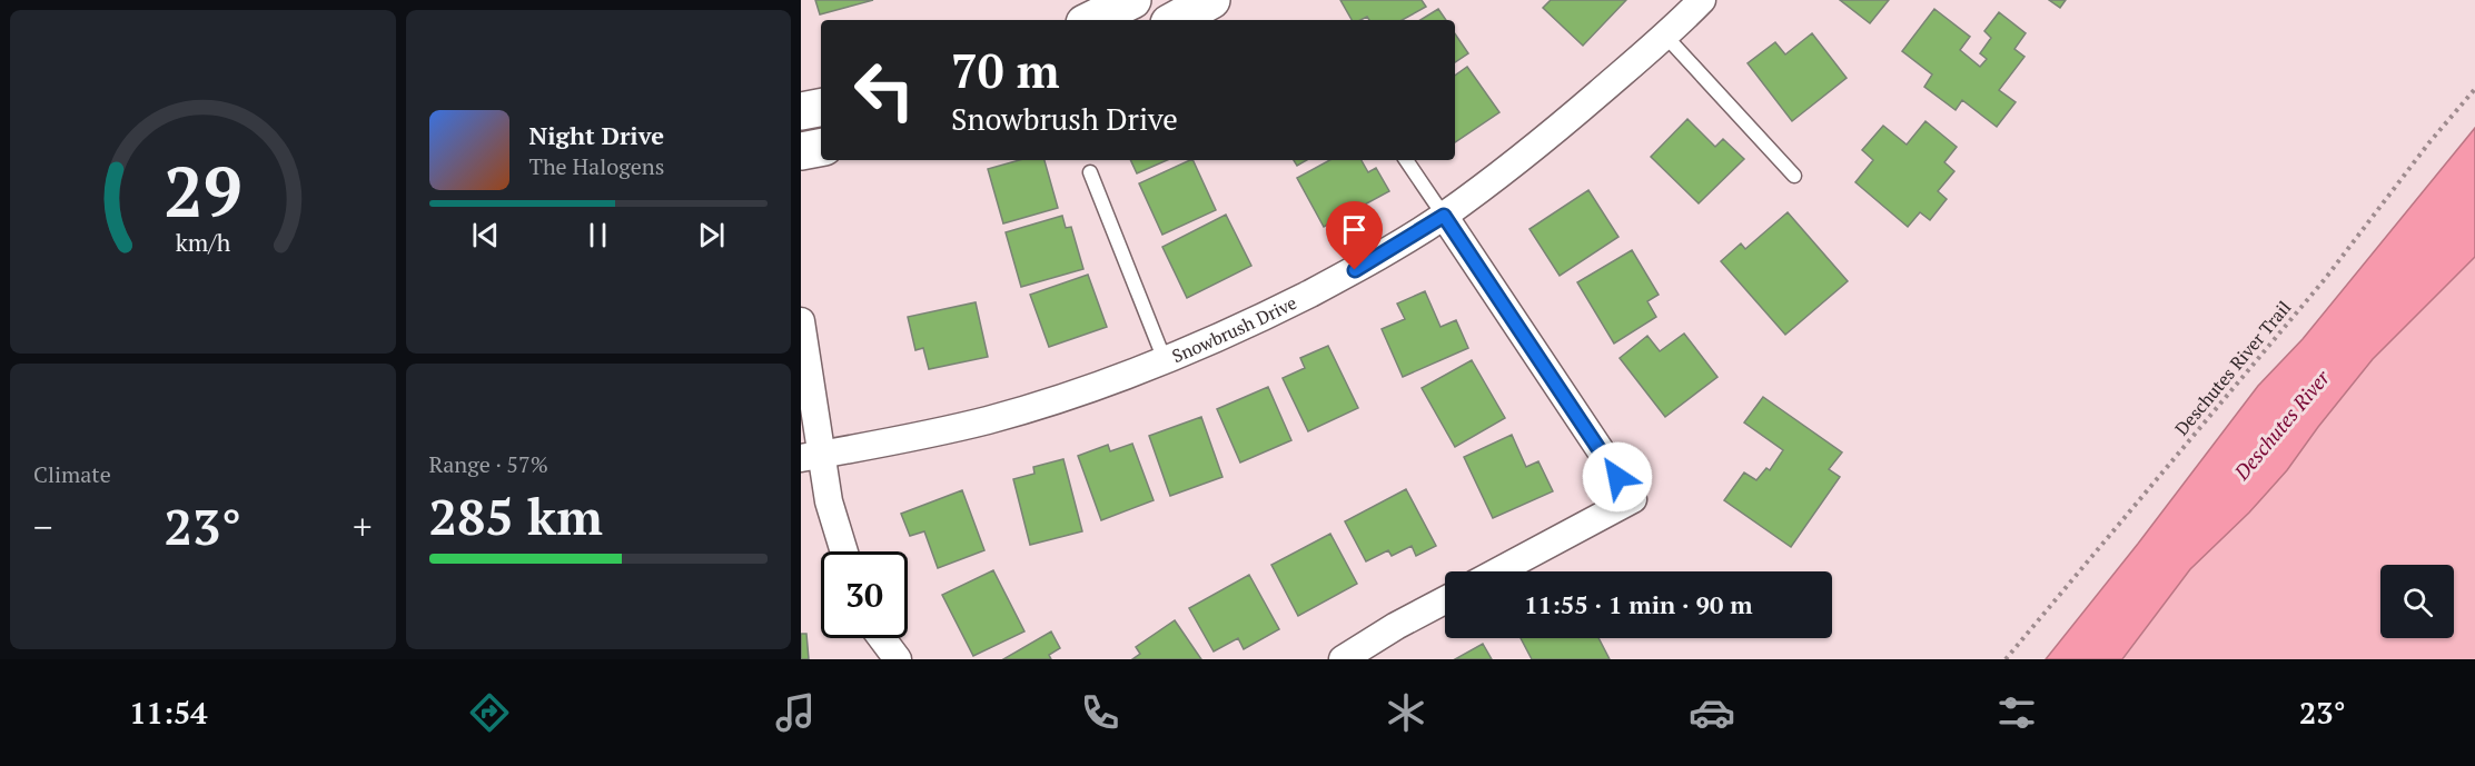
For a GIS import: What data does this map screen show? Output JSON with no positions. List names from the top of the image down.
{
  "streets": {
    "street": ["Snowbrush Drive"],
    "path": ["Deschutes River Trail"]
  },
  "water": ["Deschutes River"],
  "page": {
    "turn": ["70 m", "Snowbrush Drive"],
    "song": ["Night Drive", "The Halogens"],
    "tile": [
      "Climate",
      ["Range · 57%", "285 km"]
    ],
    "heat": ["−", "23°", "+"],
    "limit": "30",
    "trip": "11:55 · 1 min · 90 m",
    "tabs": ["11:54", "23°"],
    "gauge": ["29", "km/h"]
  }
}
